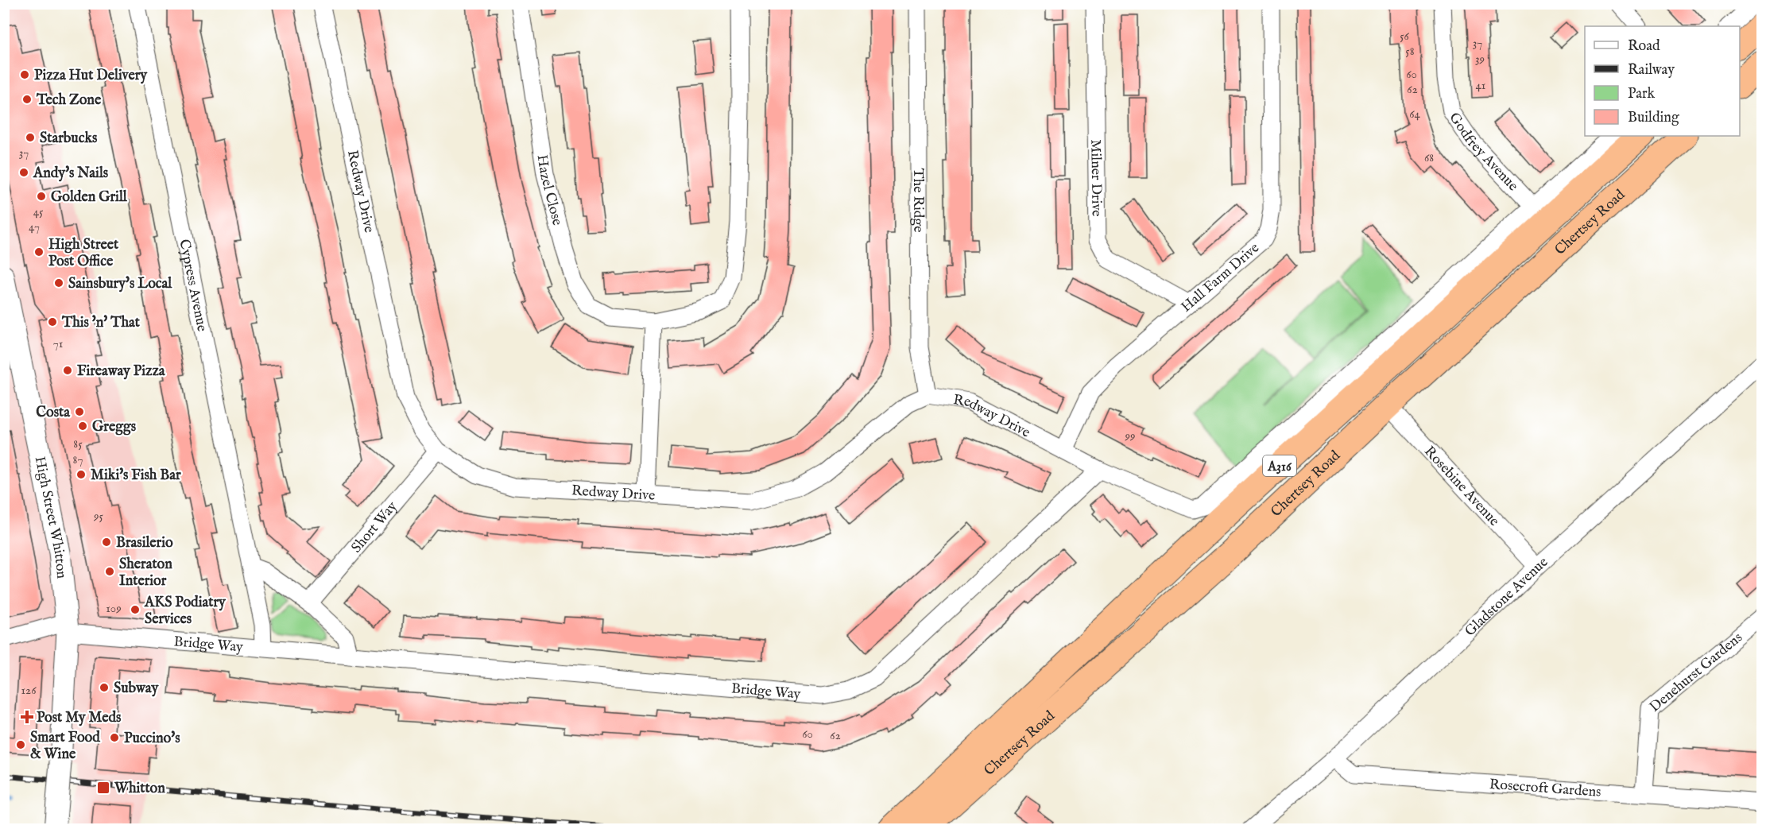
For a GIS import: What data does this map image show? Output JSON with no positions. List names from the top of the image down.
{
  "streets": {
    "highway": ["Chertsey Road", "A316"],
    "street": [
      "Godfrey Avenue",
      "Milner Drive",
      "Redway Drive",
      "Hazel Close",
      "The Ridge",
      "Hall Farm Drive",
      "Cypress Avenue",
      "Rosebine Avenue",
      "High Street Whitton",
      "Short Way",
      "Gladstone Avenue",
      "Bridge Way",
      "Denehurst Gardens",
      "Rosecroft Gardens"
    ]
  },
  "crossings": [
    ["Godfrey Avenue", "Redway Drive"],
    ["Milner Drive", "Hall Farm Drive"],
    ["Redway Drive", "The Ridge"],
    ["Redway Drive", "Hall Farm Drive"],
    ["Redway Drive", "Short Way"],
    ["Redway Drive", "Bridge Way"],
    ["Chertsey Road", "Rosebine Avenue"],
    ["Cypress Avenue", "Bridge Way"],
    ["Rosebine Avenue", "Gladstone Avenue"],
    ["High Street Whitton", "Bridge Way"],
    ["Gladstone Avenue", "Rosecroft Gardens"],
    ["Denehurst Gardens", "Rosecroft Gardens"]
  ],
  "places": {
    "other": [
      "Pizza Hut Delivery",
      "Tech Zone",
      "Starbucks",
      "Andy's Nails",
      "Golden Grill",
      "High Street Post Office",
      "Sainsbury's Local",
      "This 'n' That",
      "Fireaway Pizza",
      "Costa",
      "Greggs",
      "Miki's Fish Bar",
      "Brasilerio",
      "Sheraton Interior",
      "AKS Podiatry Services",
      "Subway",
      "Puccino's",
      "Smart Food & Wine"
    ],
    "health": ["Post My Meds"],
    "transit": ["Whitton"]
  },
  "house_numbers": [
    "56",
    "37",
    "58",
    "39",
    "60",
    "41",
    "62",
    "64",
    "37",
    "68",
    "45",
    "47",
    "71",
    "99",
    "85",
    "87",
    "95",
    "109",
    "126",
    "60",
    "62"
  ],
  "legend": [
    "Road",
    "Railway",
    "Park",
    "Building"
  ]
}
